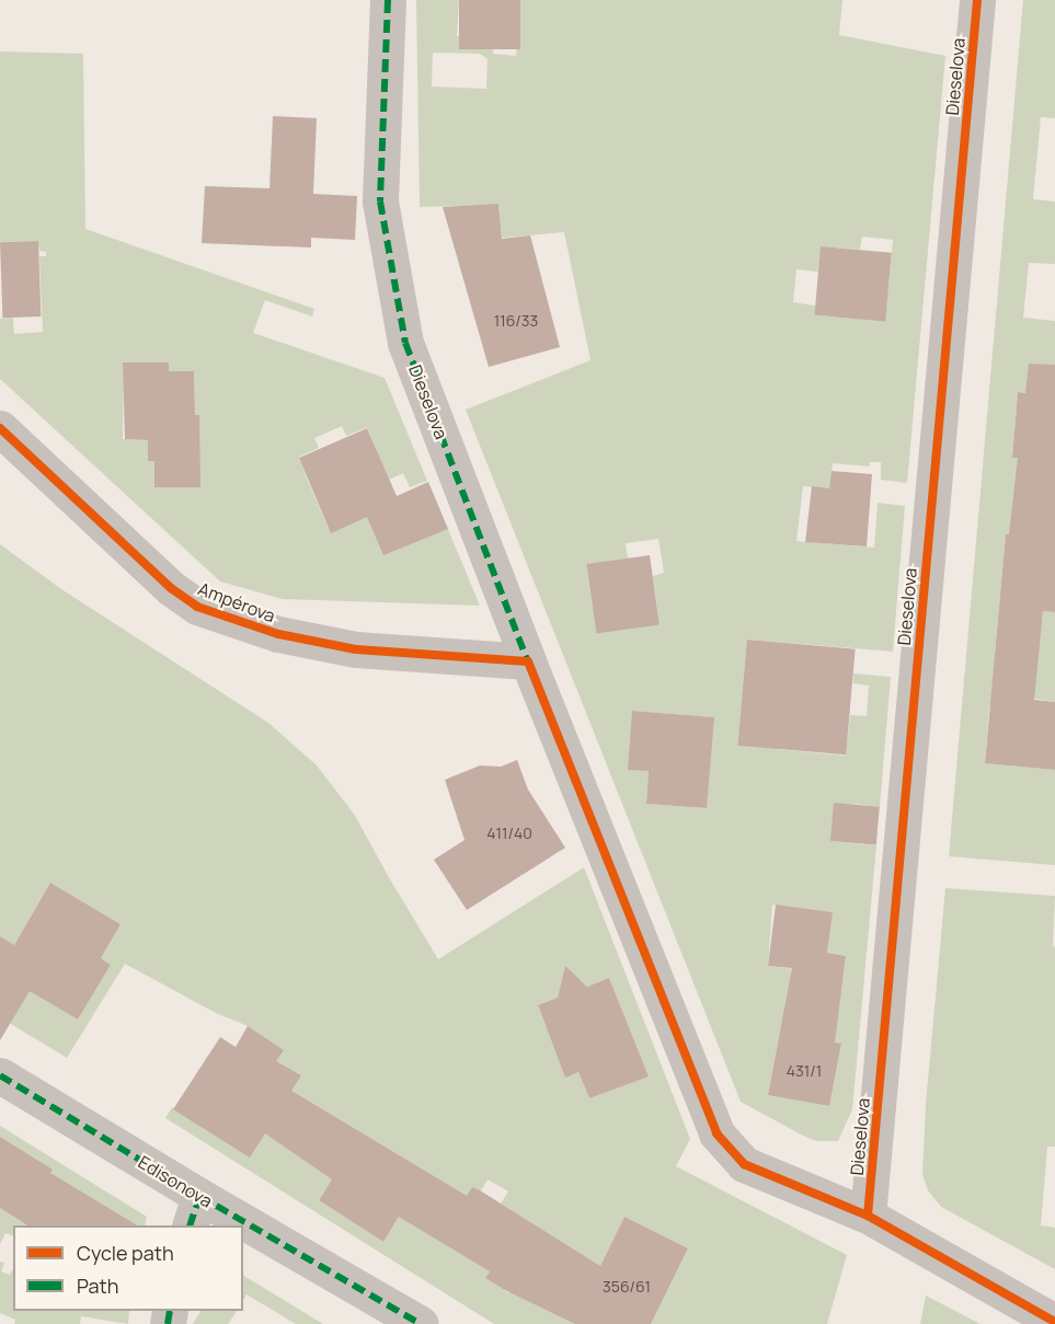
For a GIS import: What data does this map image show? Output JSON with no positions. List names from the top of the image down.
{
  "streets": {
    "street": ["Dieselova", "Ampérova", "Edisonova"]
  },
  "crossings": [
    ["Dieselova", "Ampérova"]
  ],
  "house_numbers": [
    "116/33",
    "411/40",
    "431/1",
    "356/61"
  ],
  "legend": ["Cycle path", "Path"]
}
